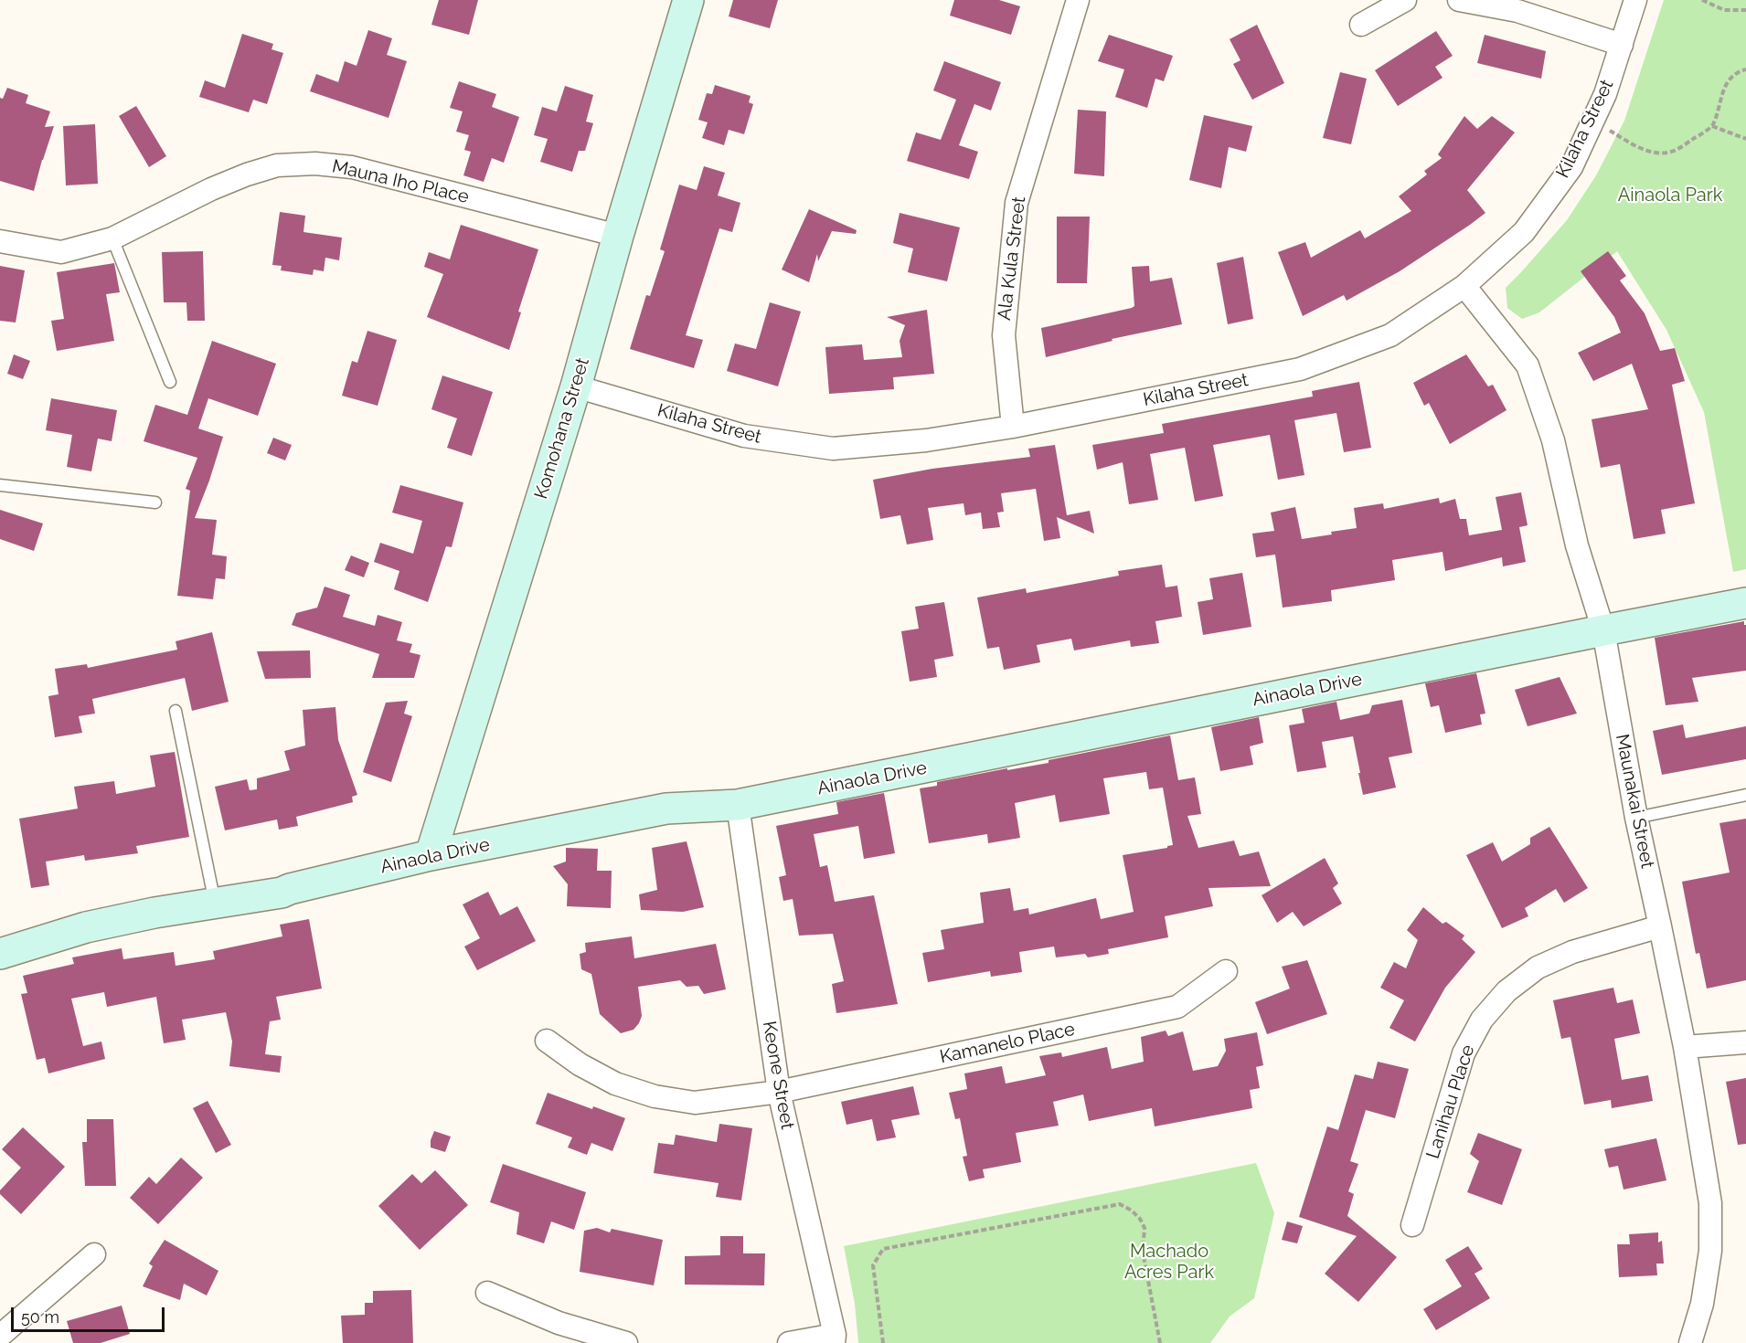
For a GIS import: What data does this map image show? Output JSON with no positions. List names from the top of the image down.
{
  "streets": {
    "street": [
      "Kilaha Street",
      "Mauna Iho Place",
      "Ala Kula Street",
      "Komohana Street",
      "Ainaola Drive",
      "Maunakai Street",
      "Kamanelo Place",
      "Keone Street",
      "Lanihau Place"
    ]
  },
  "crossings": [
    ["Kilaha Street", "Ala Kula Street"],
    ["Kilaha Street", "Komohana Street"],
    ["Kilaha Street", "Maunakai Street"],
    ["Mauna Iho Place", "Komohana Street"],
    ["Komohana Street", "Ainaola Drive"],
    ["Ainaola Drive", "Maunakai Street"],
    ["Ainaola Drive", "Keone Street"],
    ["Maunakai Street", "Lanihau Place"],
    ["Kamanelo Place", "Keone Street"]
  ],
  "parks": ["Ainaola Park", "Machado Acres Park"],
  "scale_bar": "50 m"
}
